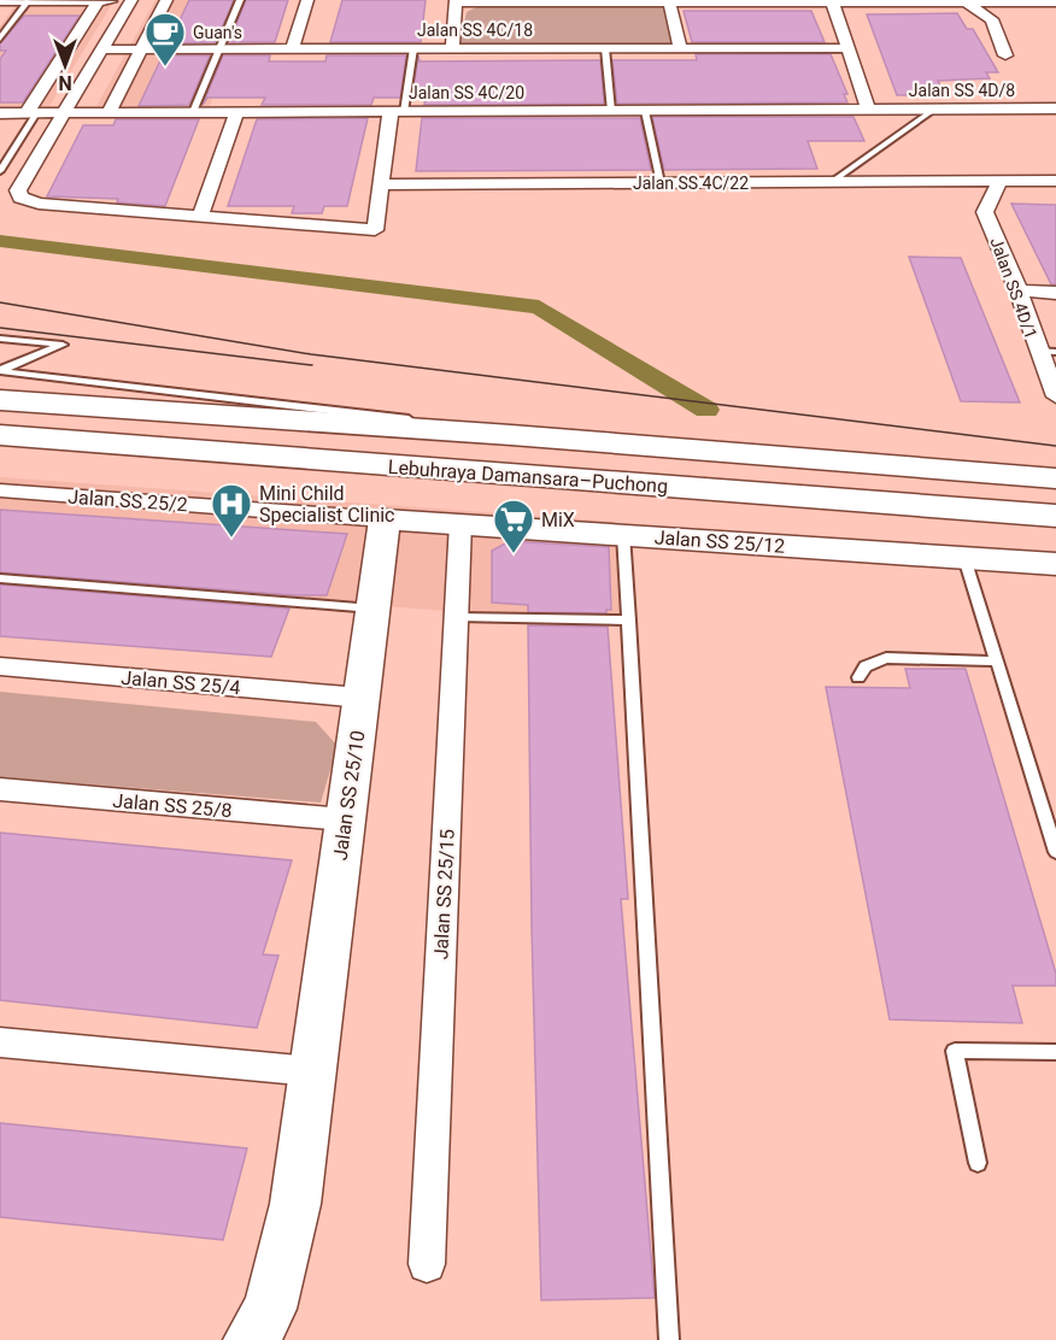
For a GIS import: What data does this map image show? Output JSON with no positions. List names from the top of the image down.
{
  "streets": {
    "highway": ["Lebuhraya Damansara–Puchong"],
    "street": [
      "Jalan SS 4C/18",
      "Jalan SS 4D/8",
      "Jalan SS 4C/20",
      "Jalan SS 4C/22",
      "Jalan SS 4D/1",
      "Jalan SS 25/2",
      "Jalan SS 25/12",
      "Jalan SS 25/4",
      "Jalan SS 25/10",
      "Jalan SS 25/8",
      "Jalan SS 25/15"
    ]
  },
  "crossings": [
    ["Jalan SS 4D/8", "Jalan SS 4C/20"],
    ["Jalan SS 4C/22", "Jalan SS 4D/1"],
    ["Jalan SS 25/2", "Jalan SS 25/12"],
    ["Jalan SS 25/2", "Jalan SS 25/10"],
    ["Jalan SS 25/12", "Jalan SS 25/10"],
    ["Jalan SS 25/12", "Jalan SS 25/15"],
    ["Jalan SS 25/4", "Jalan SS 25/10"],
    ["Jalan SS 25/10", "Jalan SS 25/8"]
  ],
  "places": {
    "cafe": ["Guan's"],
    "hospital": ["Mini Child Specialist Clinic"],
    "supermarket": ["MiX"]
  },
  "north": "bottom"
}
